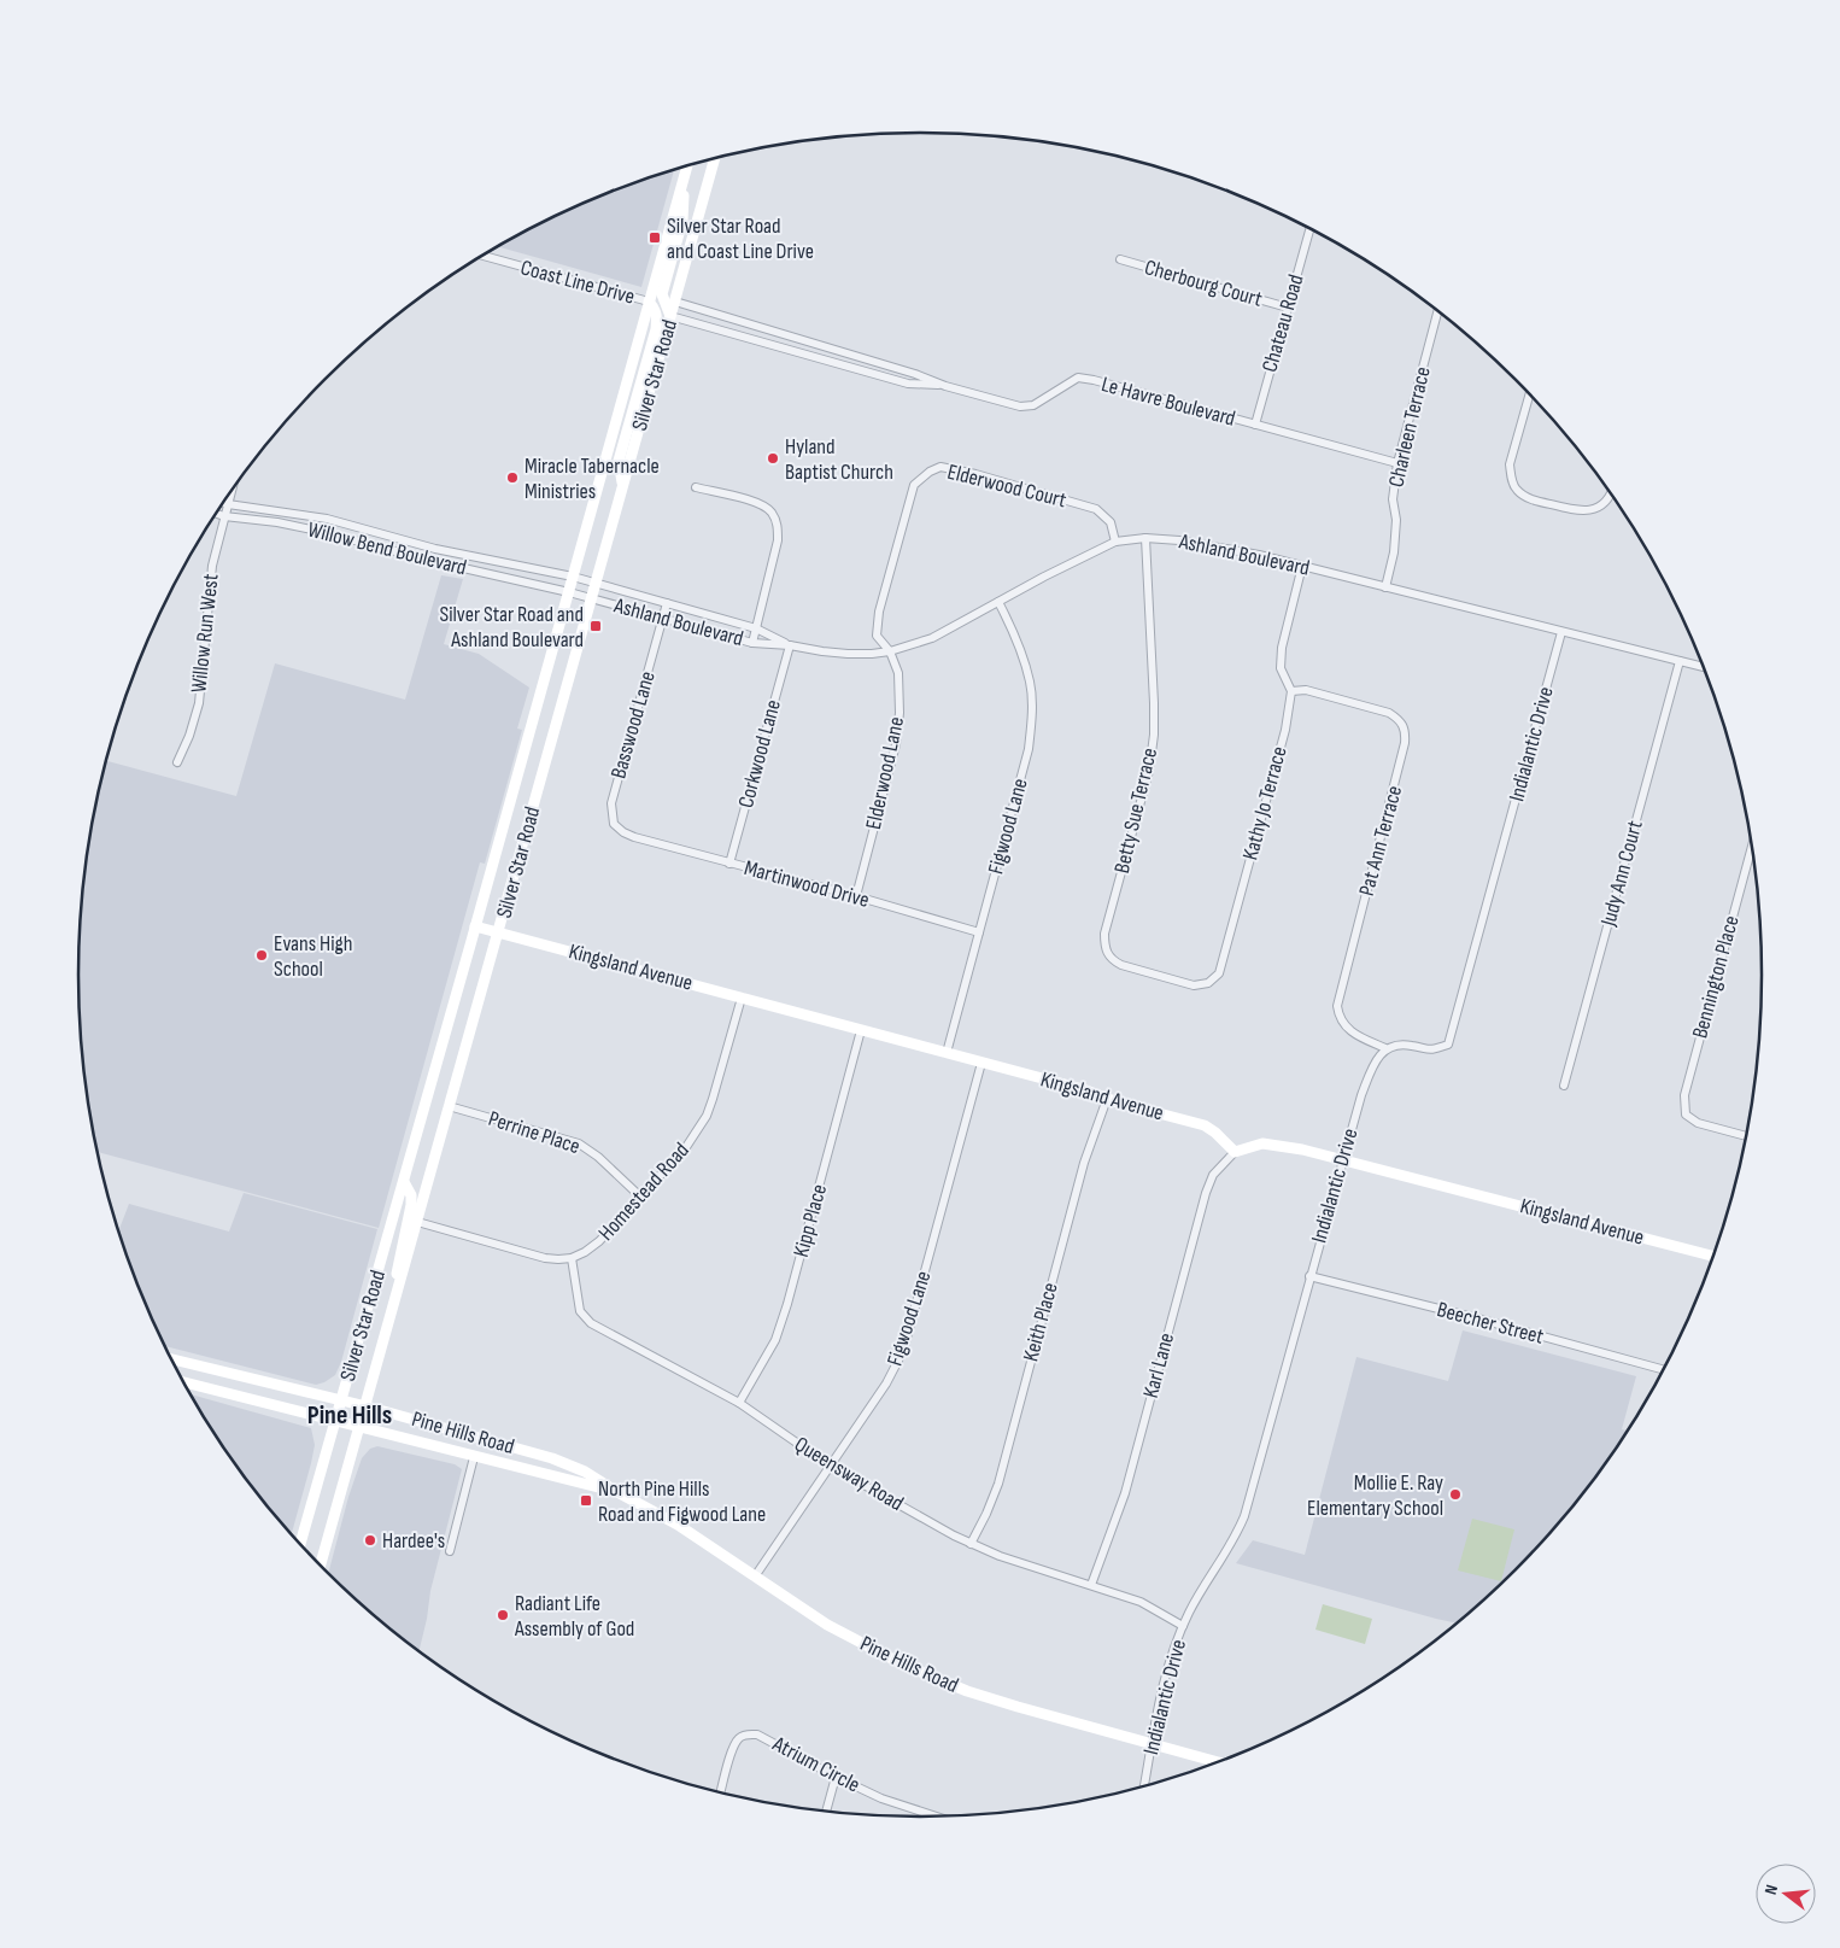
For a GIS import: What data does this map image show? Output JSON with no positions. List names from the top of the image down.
{
  "streets": {
    "main road": ["Silver Star Road", "Kingsland Avenue", "Pine Hills Road"],
    "street": [
      "Coast Line Drive",
      "Cherbourg Court",
      "Chateau Road",
      "Le Havre Boulevard",
      "Charleen Terrace",
      "Elderwood Court",
      "Willow Bend Boulevard",
      "Ashland Boulevard",
      "Willow Run West",
      "Basswood Lane",
      "Indialantic Drive",
      "Corkwood Lane",
      "Elderwood Lane",
      "Kathy Jo Terrace",
      "Betty Sue Terrace",
      "Figwood Lane",
      "Pat Ann Terrace",
      "Judy Ann Court",
      "Martinwood Drive",
      "Bennington Place",
      "Perrine Place",
      "Homestead Road",
      "Kipp Place",
      "Keith Place",
      "Beecher Street",
      "Karl Lane",
      "Queensway Road",
      "Atrium Circle"
    ]
  },
  "crossings": [
    ["Coast Line Drive", "Silver Star Road"],
    ["Cherbourg Court", "Chateau Road"],
    ["Chateau Road", "Le Havre Boulevard"],
    ["Silver Star Road", "Le Havre Boulevard"],
    ["Silver Star Road", "Willow Bend Boulevard"],
    ["Silver Star Road", "Ashland Boulevard"],
    ["Silver Star Road", "Kingsland Avenue"],
    ["Silver Star Road", "Perrine Place"],
    ["Silver Star Road", "Pine Hills Road"],
    ["Le Havre Boulevard", "Charleen Terrace"],
    ["Charleen Terrace", "Ashland Boulevard"],
    ["Elderwood Court", "Ashland Boulevard"],
    ["Elderwood Court", "Elderwood Lane"],
    ["Willow Bend Boulevard", "Ashland Boulevard"],
    ["Willow Bend Boulevard", "Willow Run West"],
    ["Ashland Boulevard", "Basswood Lane"],
    ["Ashland Boulevard", "Indialantic Drive"],
    ["Ashland Boulevard", "Corkwood Lane"],
    ["Ashland Boulevard", "Elderwood Lane"],
    ["Ashland Boulevard", "Kathy Jo Terrace"],
    ["Ashland Boulevard", "Betty Sue Terrace"],
    ["Ashland Boulevard", "Figwood Lane"],
    ["Ashland Boulevard", "Judy Ann Court"],
    ["Basswood Lane", "Martinwood Drive"],
    ["Indialantic Drive", "Pat Ann Terrace"],
    ["Indialantic Drive", "Kingsland Avenue"],
    ["Indialantic Drive", "Beecher Street"],
    ["Indialantic Drive", "Pine Hills Road"],
    ["Indialantic Drive", "Queensway Road"],
    ["Corkwood Lane", "Martinwood Drive"],
    ["Elderwood Lane", "Martinwood Drive"],
    ["Kathy Jo Terrace", "Betty Sue Terrace"],
    ["Kathy Jo Terrace", "Pat Ann Terrace"],
    ["Figwood Lane", "Martinwood Drive"],
    ["Figwood Lane", "Kingsland Avenue"],
    ["Figwood Lane", "Pine Hills Road"],
    ["Figwood Lane", "Queensway Road"],
    ["Kingsland Avenue", "Homestead Road"],
    ["Kingsland Avenue", "Kipp Place"],
    ["Kingsland Avenue", "Keith Place"],
    ["Kingsland Avenue", "Karl Lane"],
    ["Perrine Place", "Homestead Road"],
    ["Homestead Road", "Queensway Road"],
    ["Kipp Place", "Queensway Road"],
    ["Keith Place", "Queensway Road"],
    ["Karl Lane", "Queensway Road"]
  ],
  "districts": ["Pine Hills"],
  "places": {
    "transit": ["Silver Star Road and Coast Line Drive", "Silver Star Road and Ashland Boulevard", "North Pine Hills Road and Figwood Lane"],
    "other": [
      "Hyland Baptist Church",
      "Miracle Tabernacle Ministries",
      "Evans High School",
      "Mollie E. Ray Elementary School",
      "Hardee's",
      "Radiant Life Assembly of God"
    ]
  },
  "north": "left"
}
